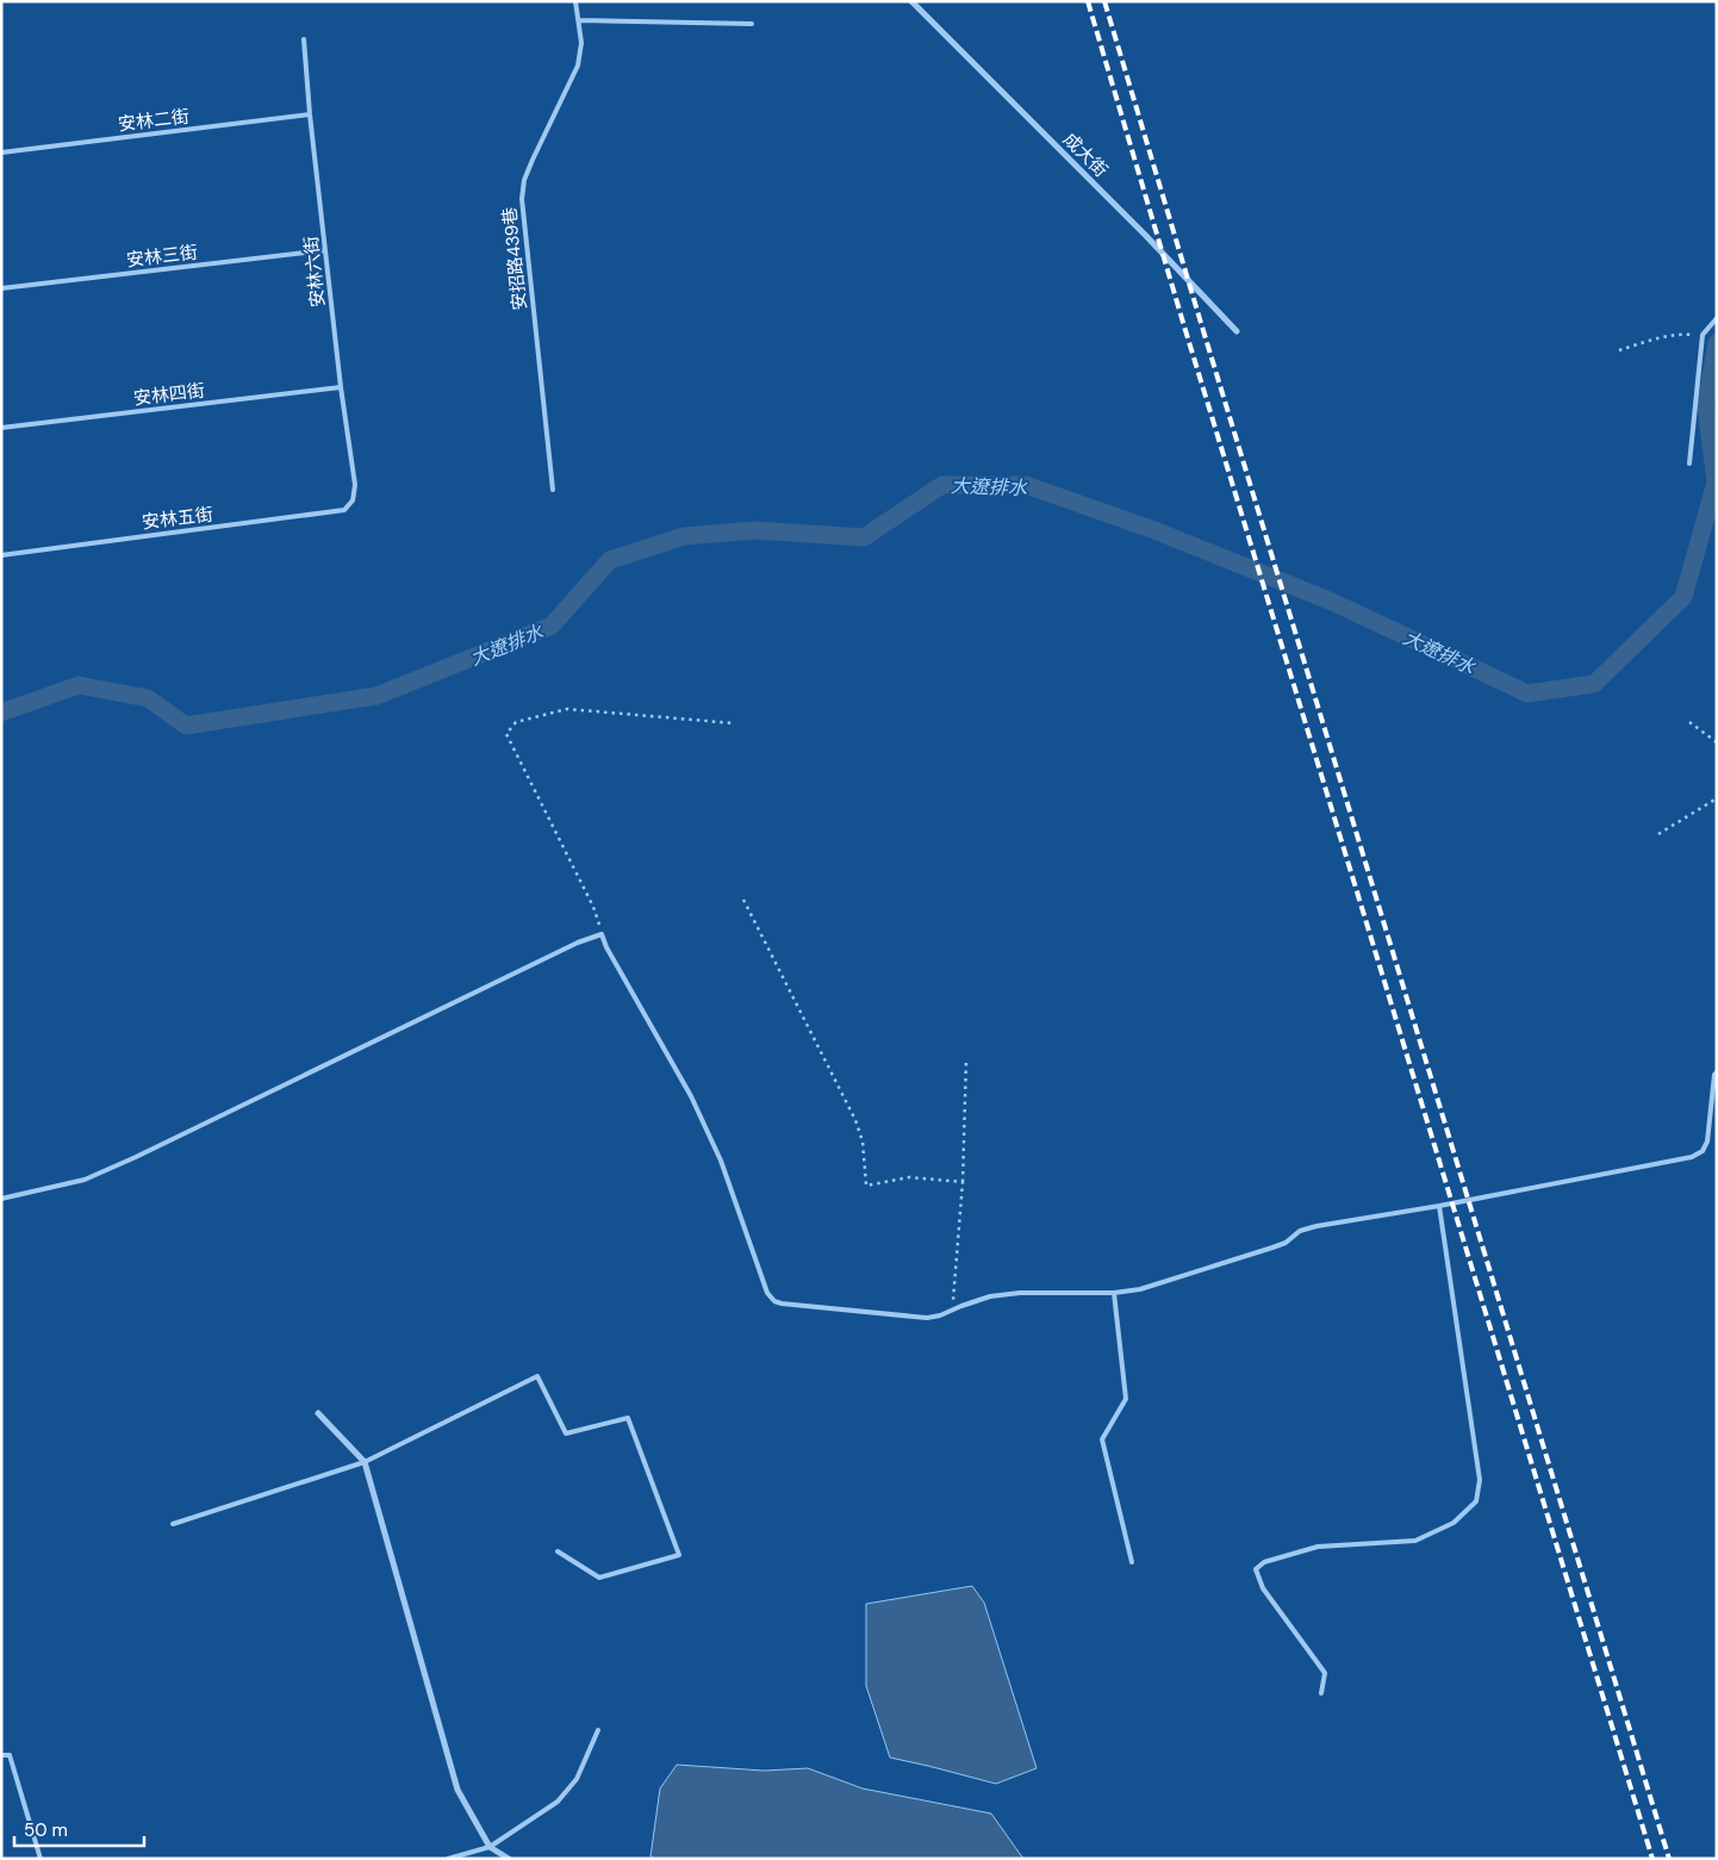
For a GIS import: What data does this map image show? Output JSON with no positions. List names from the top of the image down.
{
  "streets": {
    "street": ["成大街"],
    "lane": [
      "安林二街",
      "安林三街",
      "安招路439巷",
      "安林六街",
      "安林四街",
      "安林五街"
    ]
  },
  "crossings": [
    ["安林二街", "安林六街"],
    ["安林三街", "安林六街"],
    ["安林六街", "安林四街"],
    ["安林六街", "安林五街"]
  ],
  "water": ["大遼排水"],
  "scale_bar": "50 m"
}
